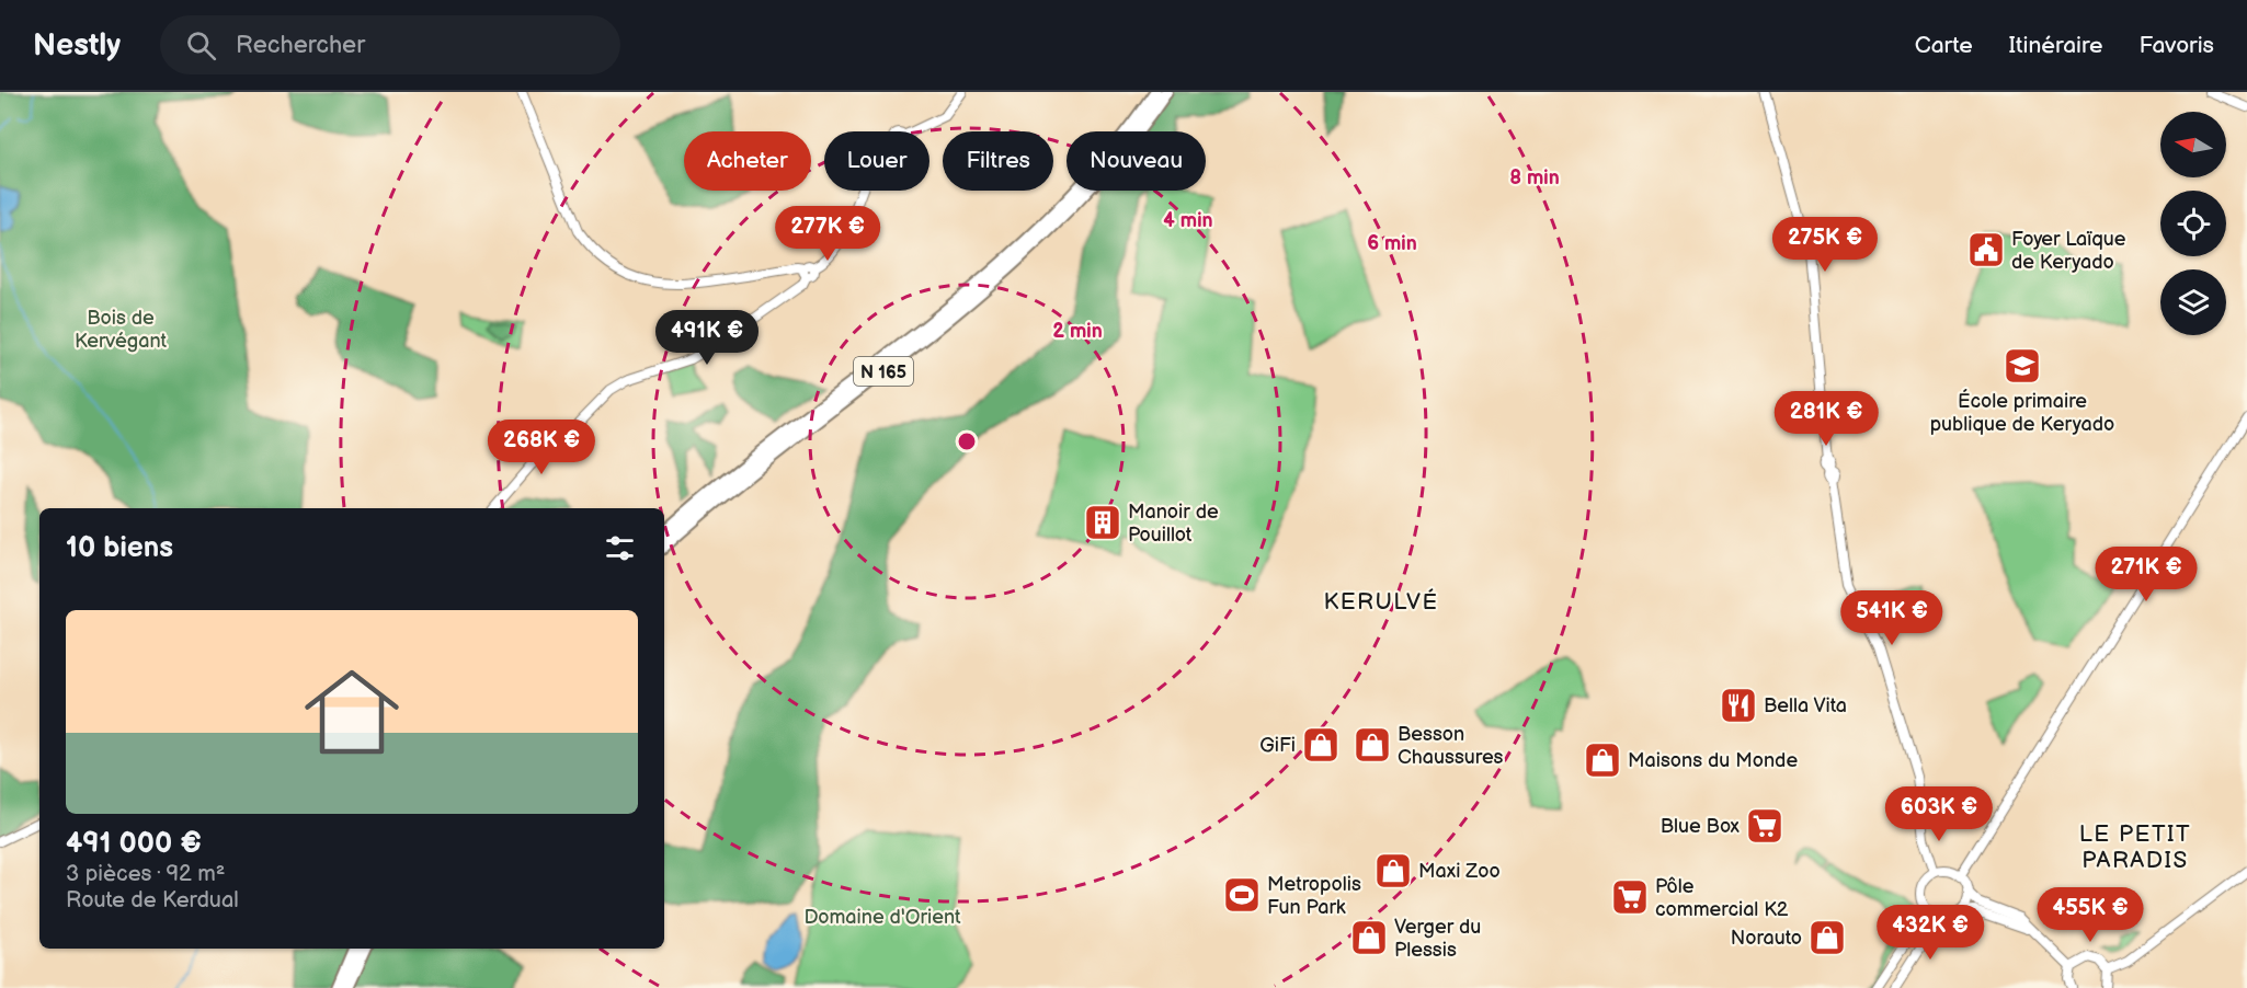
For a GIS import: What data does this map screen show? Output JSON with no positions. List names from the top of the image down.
{
  "streets": {
    "highway": ["N 165"]
  },
  "districts": ["KERULVÉ", "LE PETIT PARADIS"],
  "parks": ["Bois de Kervégant", "Domaine d'Orient"],
  "places": {
    "public building": ["Foyer Laïque de Keryado"],
    "school or university": ["École primaire publique de Keryado"],
    "building": ["Manoir de Pouillot"],
    "restaurant": ["Bella Vita"],
    "shop": [
      "GiFi",
      "Besson Chaussures",
      "Maisons du Monde",
      "Maxi Zoo",
      "Verger du Plessis",
      "Norauto"
    ],
    "supermarket": ["Blue Box", "Pôle commercial K2"],
    "sports": ["Metropolis Fun Park"]
  },
  "north": "left",
  "page": {
    "header": "Nestly",
    "search": "Rechercher",
    "nav": ["Carte", "Itinéraire", "Favoris"],
    "chip": [
      "Acheter",
      "Louer",
      "Filtres",
      "Nouveau"
    ],
    "price": [
      "277K €",
      "275K €",
      "491K €",
      "281K €",
      "268K €",
      "271K €",
      "541K €",
      "603K €",
      "455K €",
      "432K €"
    ],
    "heading": "10 biens",
    "list": [
      {
        "name": "491 000 €",
        "note": "3 pièces · 92 m² · Route de Kerdual"
      }
    ]
  },
  "rings": [
    "8 min",
    "4 min",
    "6 min",
    "2 min"
  ]
}
